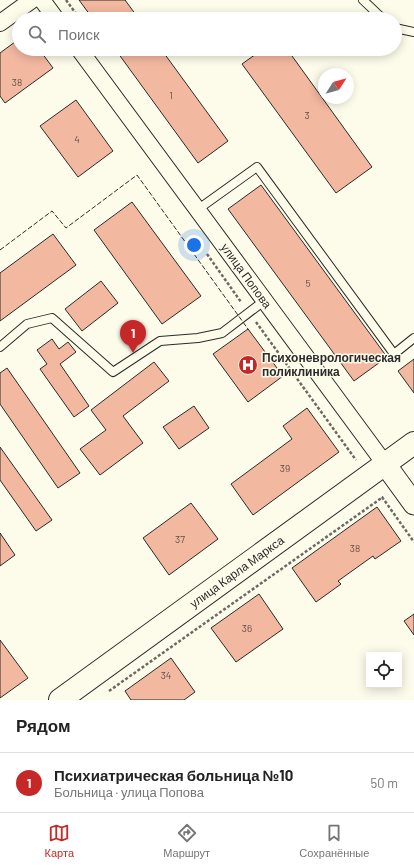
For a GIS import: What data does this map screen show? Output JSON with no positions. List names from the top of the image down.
{
  "streets": {
    "main road": ["улица Карла Маркса"],
    "street": ["улица Попова"]
  },
  "crossings": [
    ["улица Попова", "улица Карла Маркса"]
  ],
  "places": {
    "hospital": ["Психоневрологическая поликлиника"]
  },
  "house_numbers": [
    "38",
    "1",
    "3",
    "4",
    "5",
    "39",
    "37",
    "38",
    "36",
    "34"
  ],
  "north": "top right",
  "page": {
    "search": "Поиск",
    "pins": "1",
    "heading": "Рядом",
    "list": [
      {
        "mark": "1",
        "name": "Психиатрическая больница №10",
        "note": "Больница · улица Попова",
        "value": "50 m"
      }
    ],
    "nav": ["Карта", "Маршрут", "Сохранённые"]
  }
}
